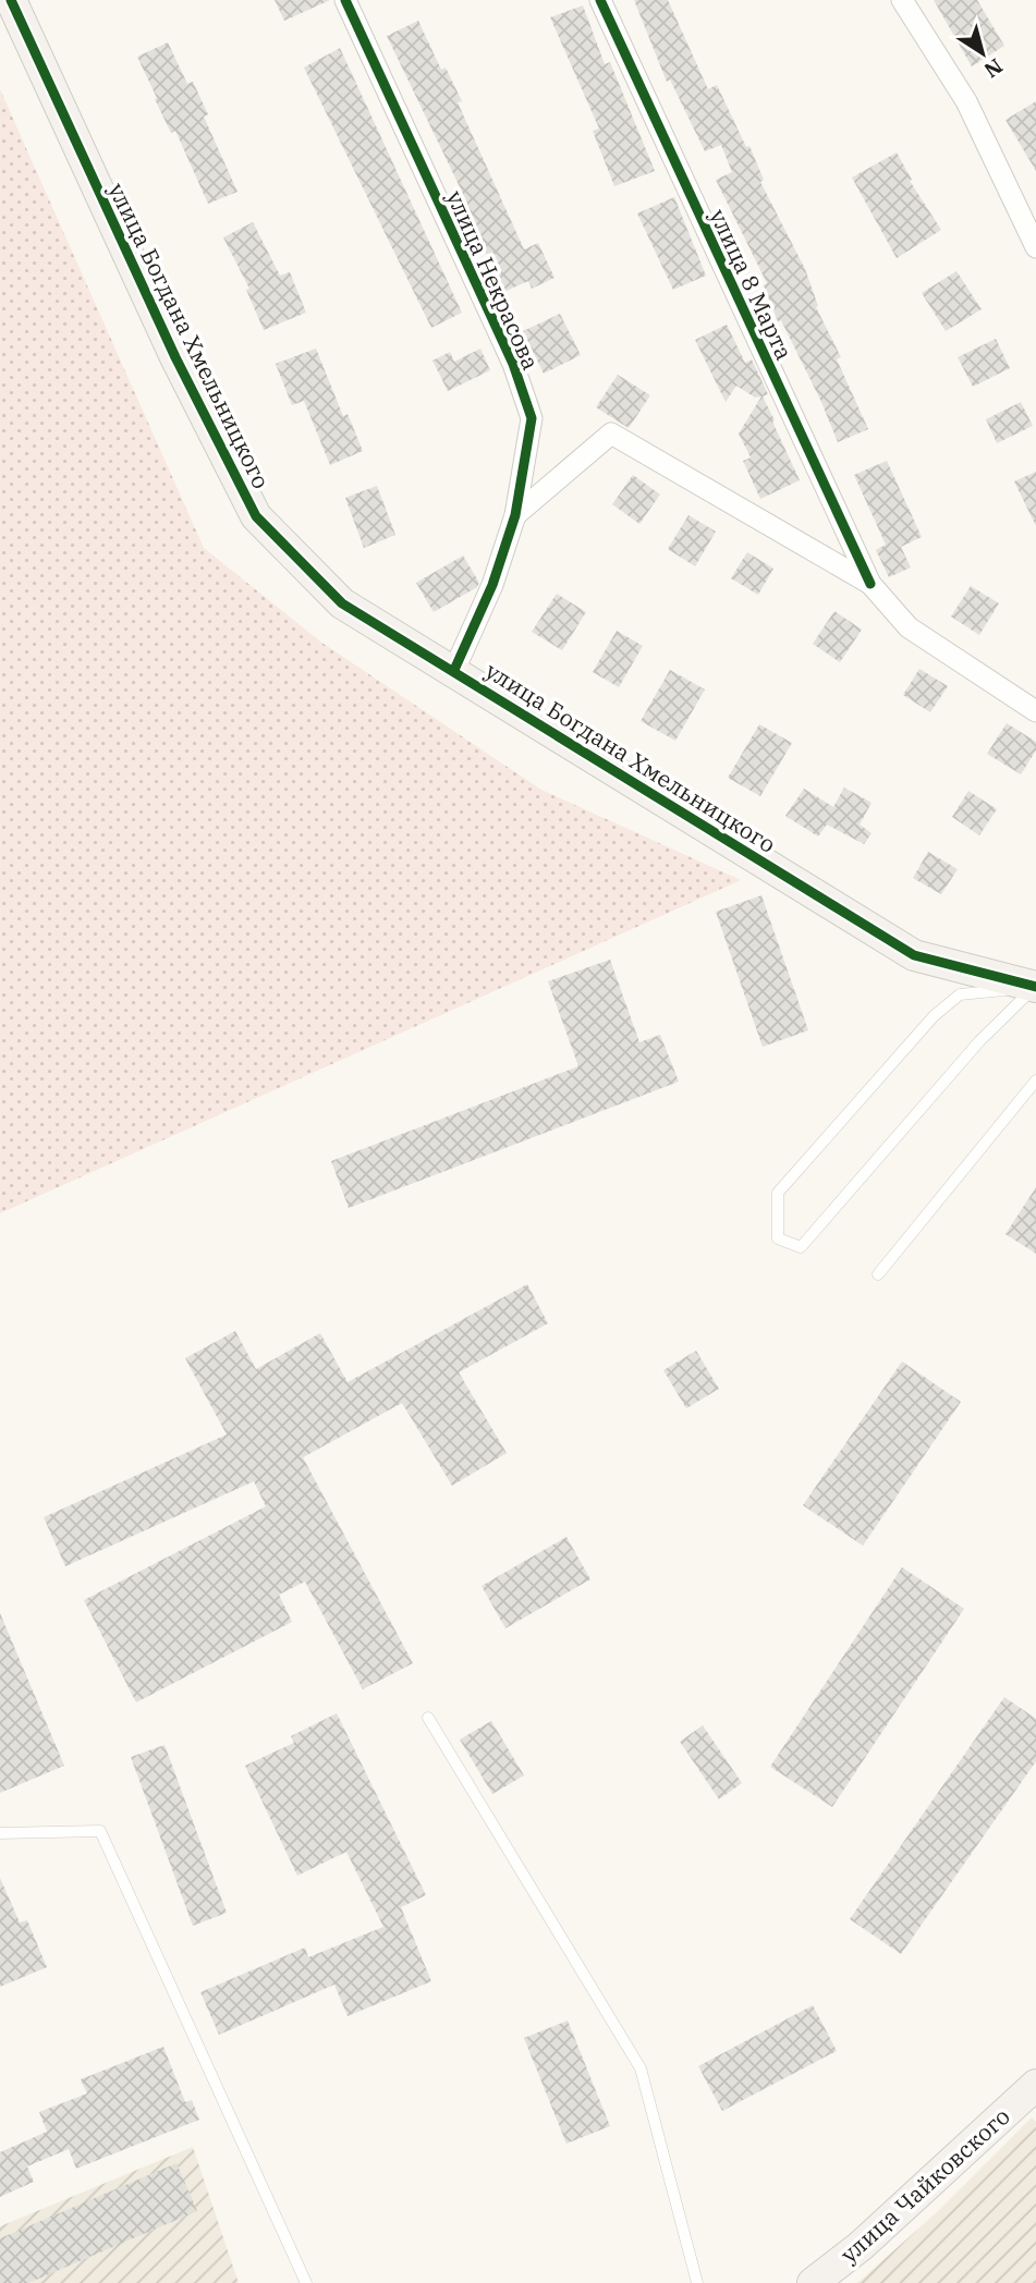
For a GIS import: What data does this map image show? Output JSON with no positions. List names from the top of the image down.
{
  "streets": {
    "street": [
      "улица Некрасова",
      "улица 8 Марта",
      "улица Богдана Хмельницкого",
      "улица Чайковского"
    ]
  },
  "crossings": [
    ["улица Некрасова", "улица Богдана Хмельницкого"]
  ],
  "north": "bottom right"
}
